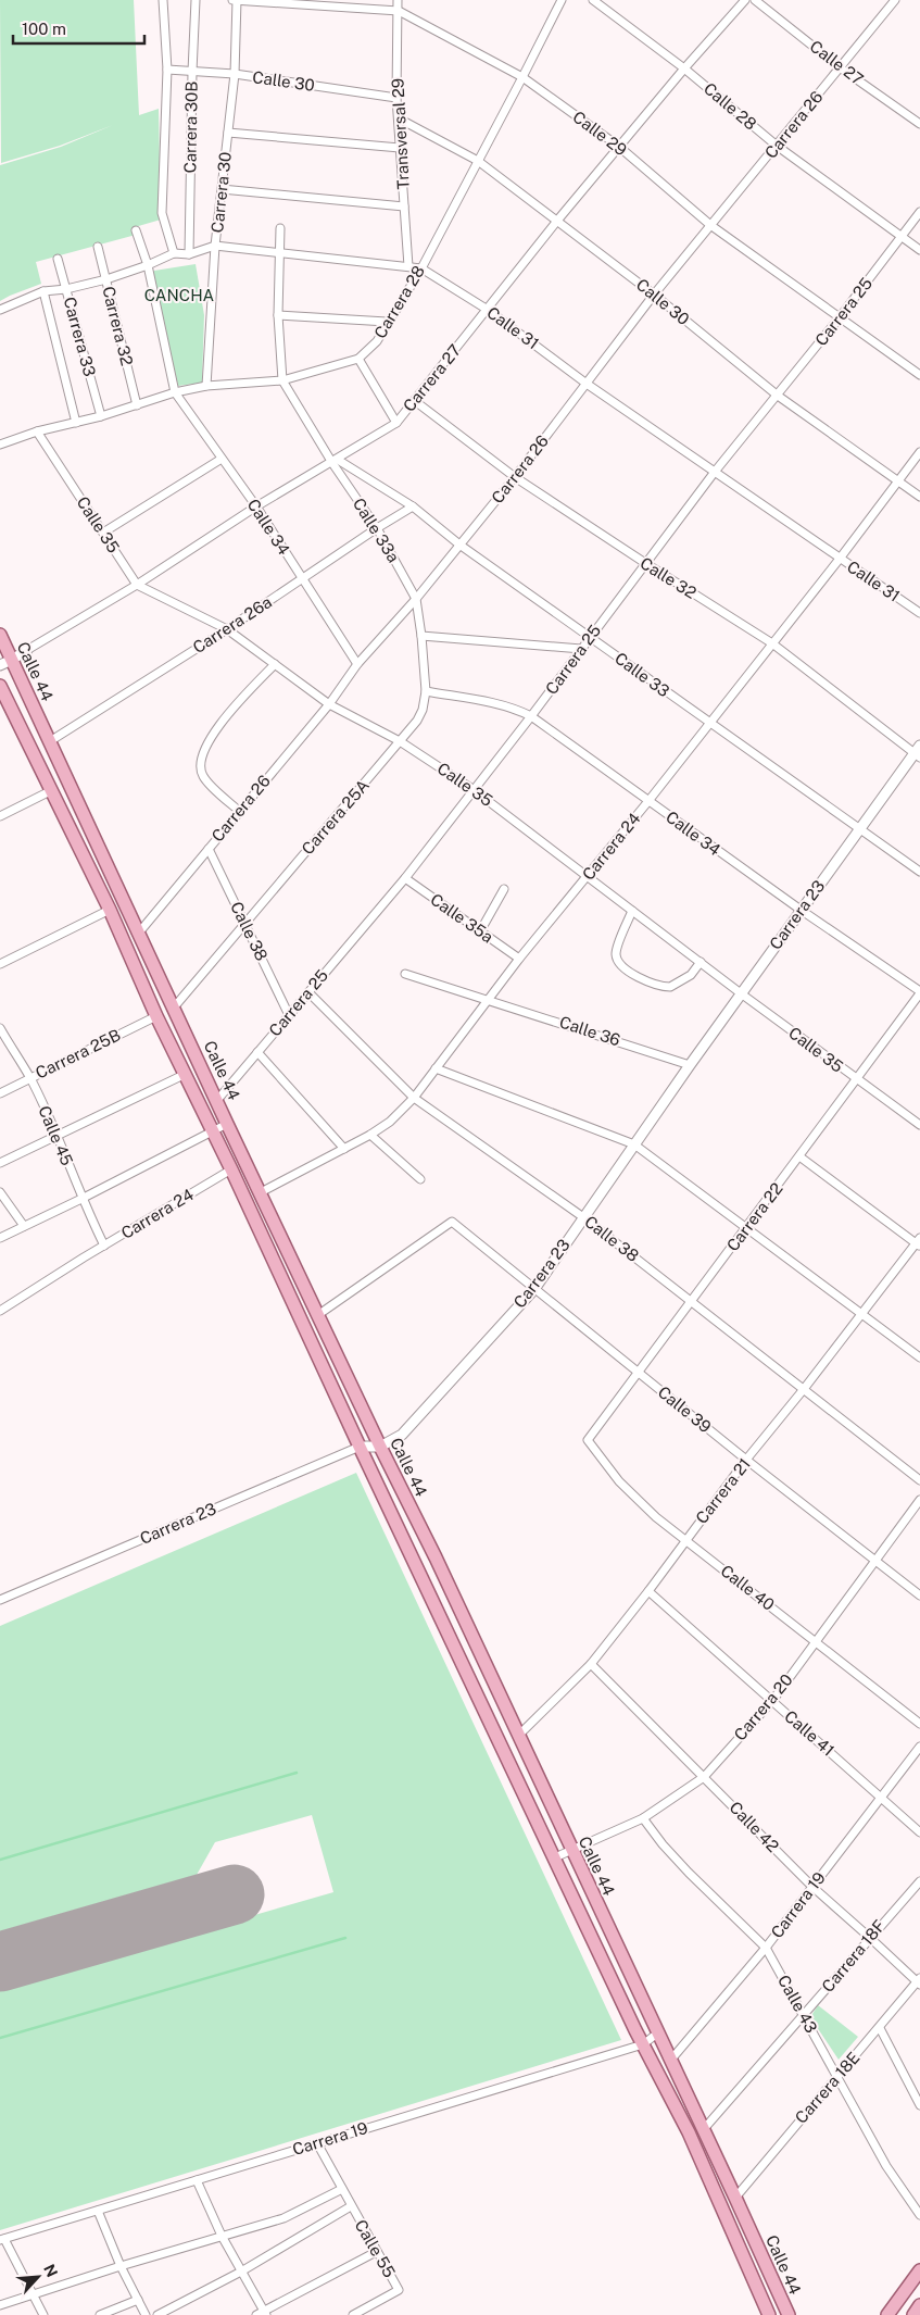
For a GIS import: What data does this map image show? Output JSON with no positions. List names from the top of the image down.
{
  "streets": {
    "main road": ["Calle 44"],
    "street": [
      "Calle 27",
      "Calle 30",
      "Calle 28",
      "Carrera 26",
      "Carrera 30B",
      "Transversal 29",
      "Calle 29",
      "Carrera 30",
      "Carrera 28",
      "Carrera 25",
      "Carrera 32",
      "Calle 31",
      "Carrera 33",
      "Carrera 27",
      "Calle 35",
      "Calle 34",
      "Calle 33a",
      "Calle 32",
      "Carrera 26a",
      "Calle 33",
      "Carrera 25A",
      "Carrera 24",
      "Carrera 23",
      "Calle 35a",
      "Calle 38",
      "Calle 36",
      "Carrera 25B",
      "Calle 45",
      "Carrera 22",
      "Calle 39",
      "Carrera 21",
      "Calle 40",
      "Carrera 20",
      "Calle 41",
      "Calle 42",
      "Carrera 19",
      "Carrera 18F",
      "Calle 43",
      "Carrera 18E",
      "Calle 55"
    ]
  },
  "crossings": [
    ["Calle 27", "Carrera 26"],
    ["Calle 30", "Carrera 26"],
    ["Calle 30", "Carrera 30B"],
    ["Calle 30", "Transversal 29"],
    ["Calle 30", "Carrera 30"],
    ["Calle 30", "Carrera 28"],
    ["Calle 30", "Carrera 25"],
    ["Calle 30", "Carrera 27"],
    ["Calle 30", "Carrera 24"],
    ["Calle 28", "Carrera 26"],
    ["Calle 28", "Carrera 25"],
    ["Calle 28", "Carrera 27"],
    ["Carrera 26", "Calle 29"],
    ["Carrera 26", "Calle 31"],
    ["Carrera 26", "Calle 35"],
    ["Carrera 26", "Calle 34"],
    ["Carrera 26", "Calle 33a"],
    ["Carrera 26", "Calle 32"],
    ["Carrera 26", "Calle 44"],
    ["Carrera 26", "Calle 33"],
    ["Carrera 26", "Carrera 25A"],
    ["Carrera 26", "Calle 38"],
    ["Carrera 30B", "Calle 31"],
    ["Transversal 29", "Calle 29"],
    ["Transversal 29", "Calle 31"],
    ["Calle 29", "Carrera 30"],
    ["Calle 29", "Carrera 28"],
    ["Calle 29", "Carrera 25"],
    ["Calle 29", "Carrera 27"],
    ["Carrera 30", "Carrera 28"],
    ["Carrera 30", "Calle 31"],
    ["Carrera 28", "Carrera 32"],
    ["Carrera 28", "Calle 31"],
    ["Carrera 28", "Carrera 33"],
    ["Carrera 28", "Calle 35"],
    ["Carrera 28", "Calle 34"],
    ["Carrera 28", "Calle 33"],
    ["Carrera 25", "Calle 31"],
    ["Carrera 25", "Calle 35"],
    ["Carrera 25", "Calle 34"],
    ["Carrera 25", "Calle 32"],
    ["Carrera 25", "Calle 44"],
    ["Carrera 25", "Calle 33"],
    ["Carrera 25", "Calle 35a"],
    ["Carrera 25", "Calle 38"],
    ["Carrera 32", "Calle 31"],
    ["Calle 31", "Carrera 33"],
    ["Calle 31", "Carrera 27"],
    ["Calle 31", "Carrera 24"],
    ["Carrera 27", "Calle 35"],
    ["Carrera 27", "Calle 34"],
    ["Carrera 27", "Calle 33a"],
    ["Carrera 27", "Calle 32"],
    ["Carrera 27", "Calle 44"],
    ["Carrera 27", "Calle 33"],
    ["Calle 35", "Carrera 26a"],
    ["Calle 35", "Carrera 25A"],
    ["Calle 35", "Carrera 24"],
    ["Calle 35", "Carrera 23"],
    ["Calle 35", "Carrera 22"],
    ["Calle 34", "Carrera 26a"],
    ["Calle 34", "Carrera 25A"],
    ["Calle 34", "Carrera 24"],
    ["Calle 34", "Carrera 23"],
    ["Calle 34", "Carrera 22"],
    ["Calle 33a", "Carrera 26a"],
    ["Calle 33a", "Calle 33"],
    ["Calle 33a", "Carrera 25A"],
    ["Calle 32", "Carrera 24"],
    ["Calle 32", "Carrera 23"],
    ["Carrera 26a", "Calle 44"],
    ["Carrera 26a", "Calle 33"],
    ["Calle 44", "Carrera 25A"],
    ["Calle 44", "Carrera 24"],
    ["Calle 44", "Carrera 23"],
    ["Calle 44", "Carrera 25B"],
    ["Calle 44", "Calle 39"],
    ["Calle 44", "Carrera 21"],
    ["Calle 44", "Carrera 20"],
    ["Calle 44", "Carrera 19"],
    ["Calle 44", "Carrera 18F"],
    ["Calle 44", "Carrera 18E"],
    ["Calle 33", "Carrera 24"],
    ["Calle 33", "Carrera 23"],
    ["Carrera 25A", "Calle 38"],
    ["Carrera 24", "Calle 35a"],
    ["Carrera 24", "Calle 38"],
    ["Carrera 24", "Calle 36"],
    ["Carrera 24", "Calle 45"],
    ["Carrera 23", "Calle 38"],
    ["Carrera 23", "Calle 36"],
    ["Carrera 23", "Calle 39"],
    ["Calle 38", "Carrera 22"],
    ["Calle 38", "Carrera 21"],
    ["Carrera 25B", "Calle 45"],
    ["Carrera 22", "Calle 39"],
    ["Carrera 22", "Calle 40"],
    ["Calle 39", "Carrera 21"],
    ["Calle 39", "Carrera 20"],
    ["Carrera 21", "Calle 40"],
    ["Carrera 21", "Calle 41"],
    ["Carrera 21", "Calle 42"],
    ["Calle 40", "Carrera 20"],
    ["Carrera 20", "Calle 41"],
    ["Carrera 20", "Calle 42"],
    ["Carrera 20", "Calle 43"],
    ["Calle 41", "Carrera 19"],
    ["Calle 42", "Carrera 19"],
    ["Calle 42", "Carrera 18F"],
    ["Calle 42", "Carrera 18E"],
    ["Carrera 19", "Calle 43"],
    ["Carrera 19", "Calle 55"],
    ["Carrera 18F", "Calle 43"],
    ["Calle 43", "Carrera 18E"]
  ],
  "parks": ["CANCHA"],
  "scale_bar": "100 m",
  "north": "top right"
}
